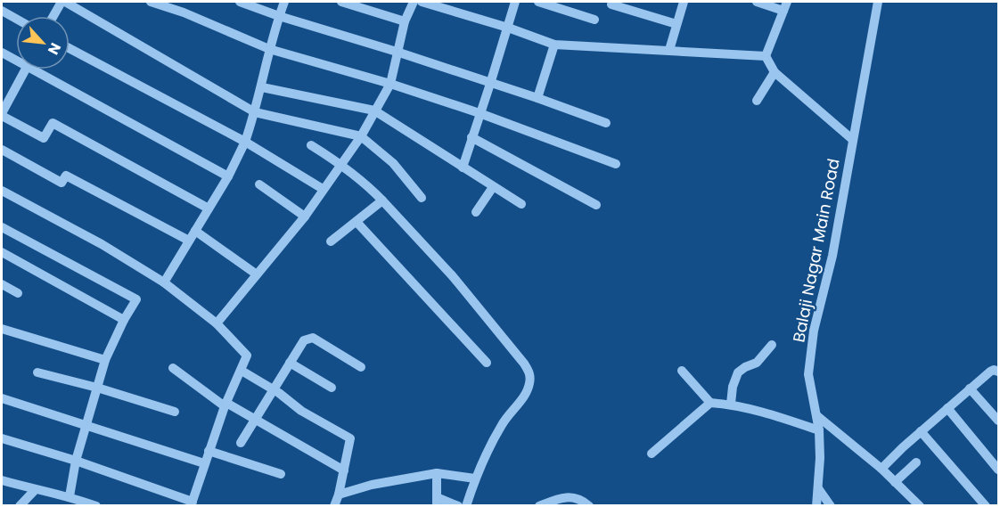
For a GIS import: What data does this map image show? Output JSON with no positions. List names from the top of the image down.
{
  "streets": {
    "street": ["Balaji Nagar Main Road"]
  },
  "north": "bottom right"
}
